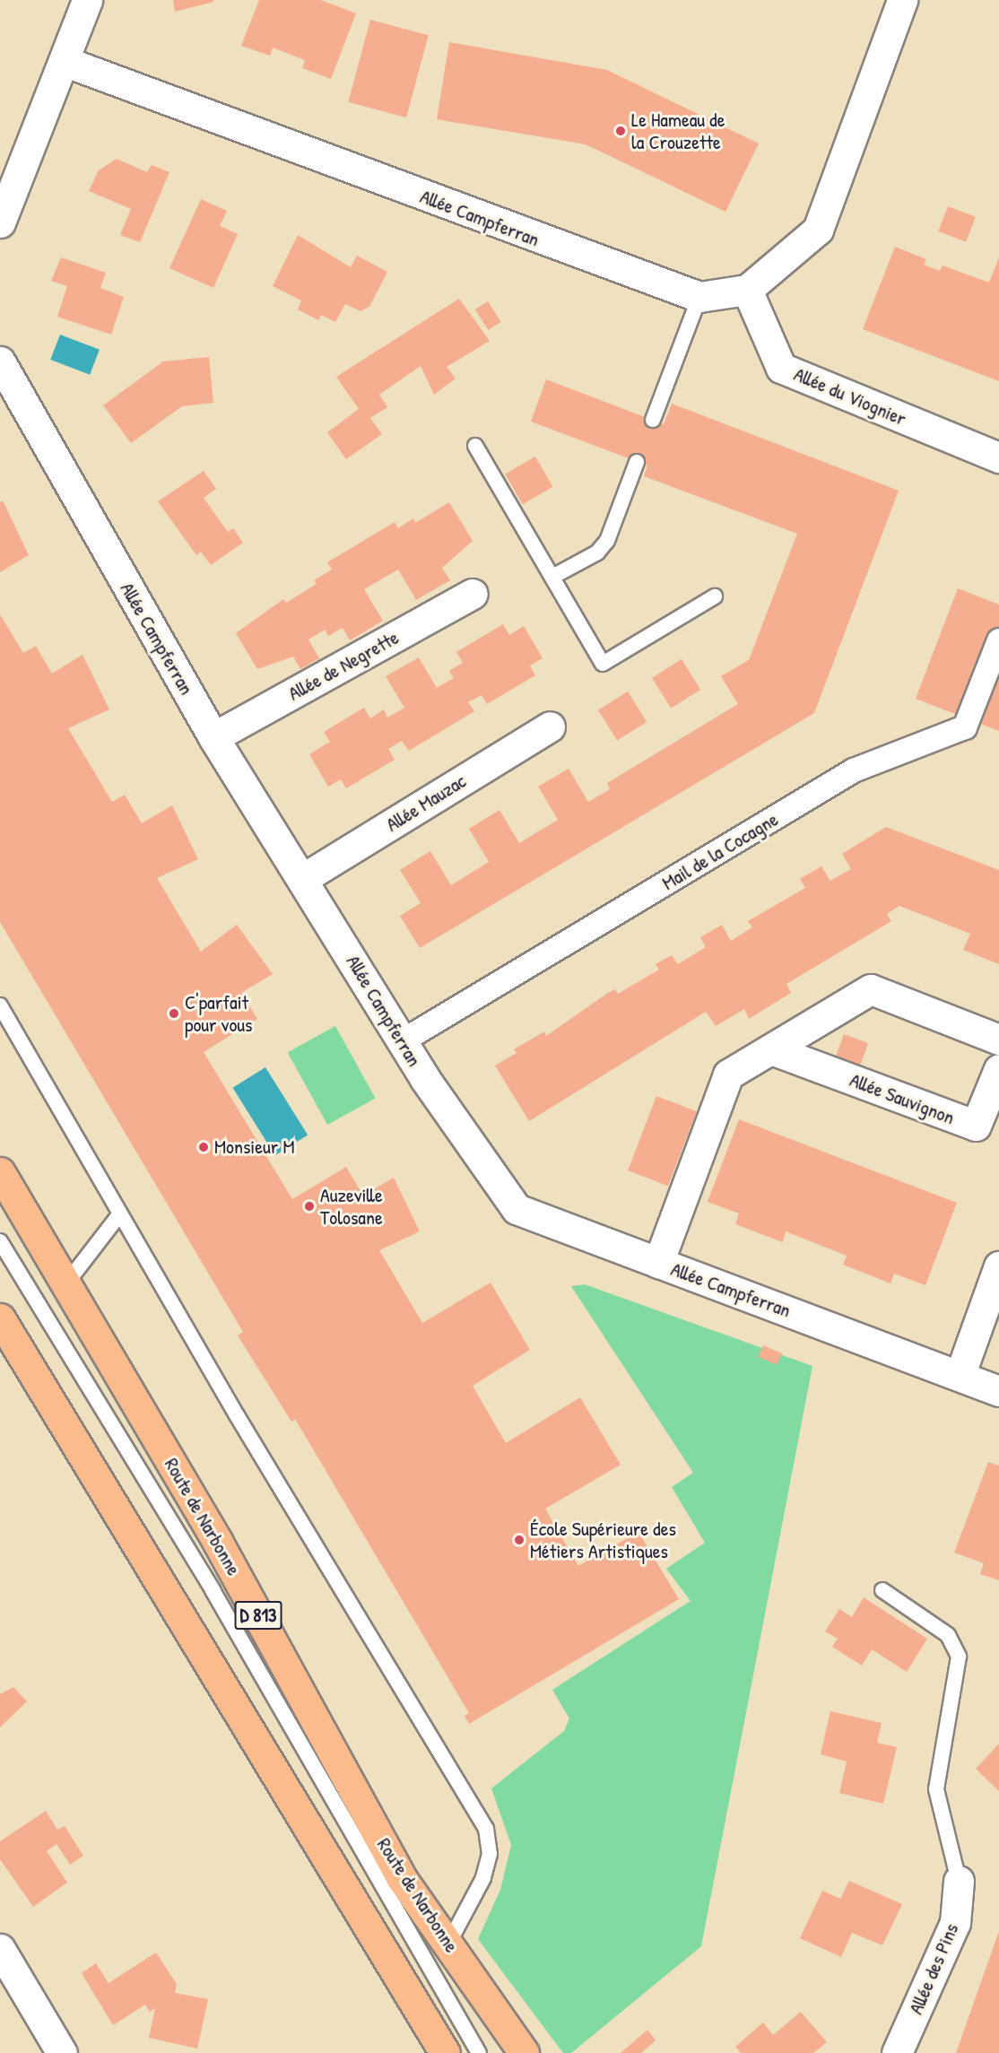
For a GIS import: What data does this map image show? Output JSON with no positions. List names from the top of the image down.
{
  "streets": {
    "main road": ["Route de Narbonne", "D 813"],
    "street": [
      "Allée Campferran",
      "Allée du Viognier",
      "Allée de Negrette",
      "Allée Mauzac",
      "Mail de la Cocagne",
      "Allée Sauvignon",
      "Allée des Pins"
    ]
  },
  "crossings": [
    ["Allée Campferran", "Allée du Viognier"],
    ["Allée Campferran", "Allée de Negrette"],
    ["Allée Campferran", "Allée Mauzac"],
    ["Allée Campferran", "Mail de la Cocagne"]
  ],
  "places": [
    "Le Hameau de la Crouzette",
    "C'parfait pour vous",
    "Monsieur M",
    "Auzeville Tolosane",
    "École Supérieure des Métiers Artistiques"
  ]
}
